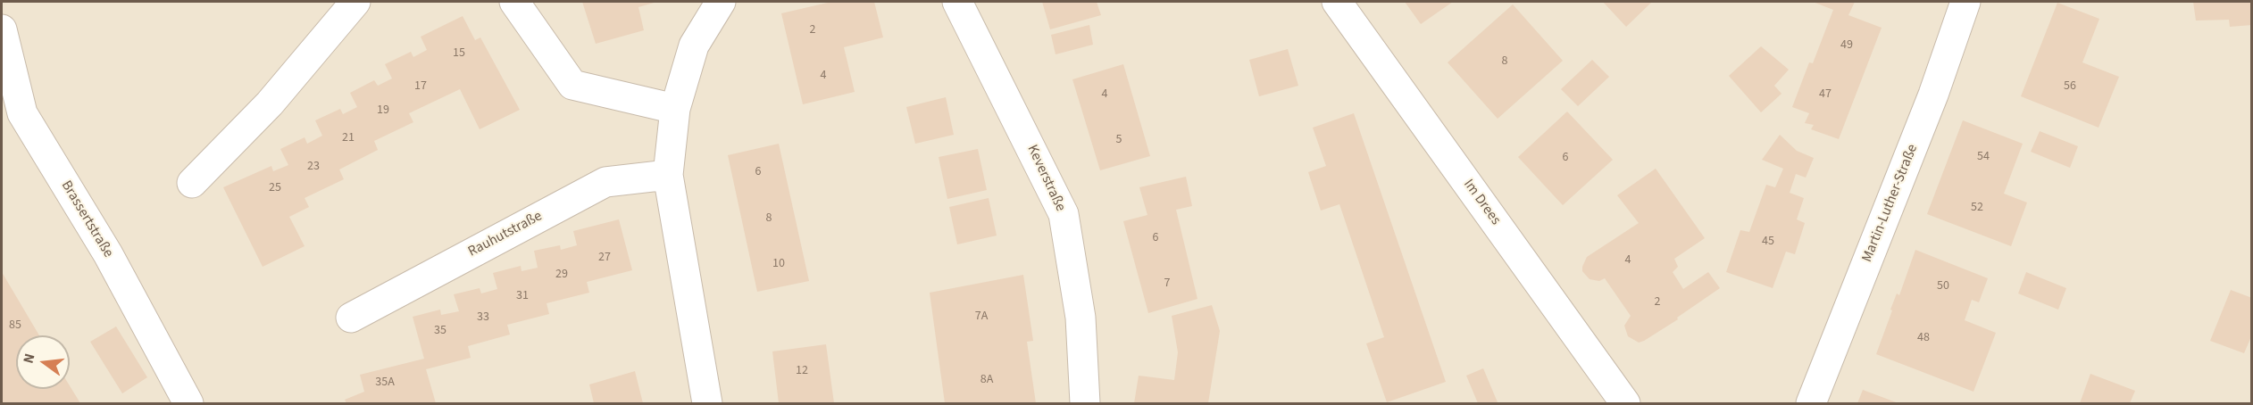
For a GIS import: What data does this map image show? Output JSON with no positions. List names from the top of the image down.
{
  "streets": {
    "street": [
      "Keverstraße",
      "Im Drees",
      "Martin-Luther-Straße",
      "Brassertstraße",
      "Rauhutstraße"
    ]
  },
  "house_numbers": [
    "2",
    "49",
    "15",
    "8",
    "4",
    "17",
    "56",
    "4",
    "47",
    "19",
    "21",
    "5",
    "54",
    "6",
    "23",
    "6",
    "25",
    "52",
    "8",
    "6",
    "45",
    "27",
    "4",
    "10",
    "29",
    "7",
    "50",
    "31",
    "2",
    "7A",
    "33",
    "85",
    "35",
    "48",
    "12",
    "8A",
    "35A"
  ],
  "north": "left"
}
